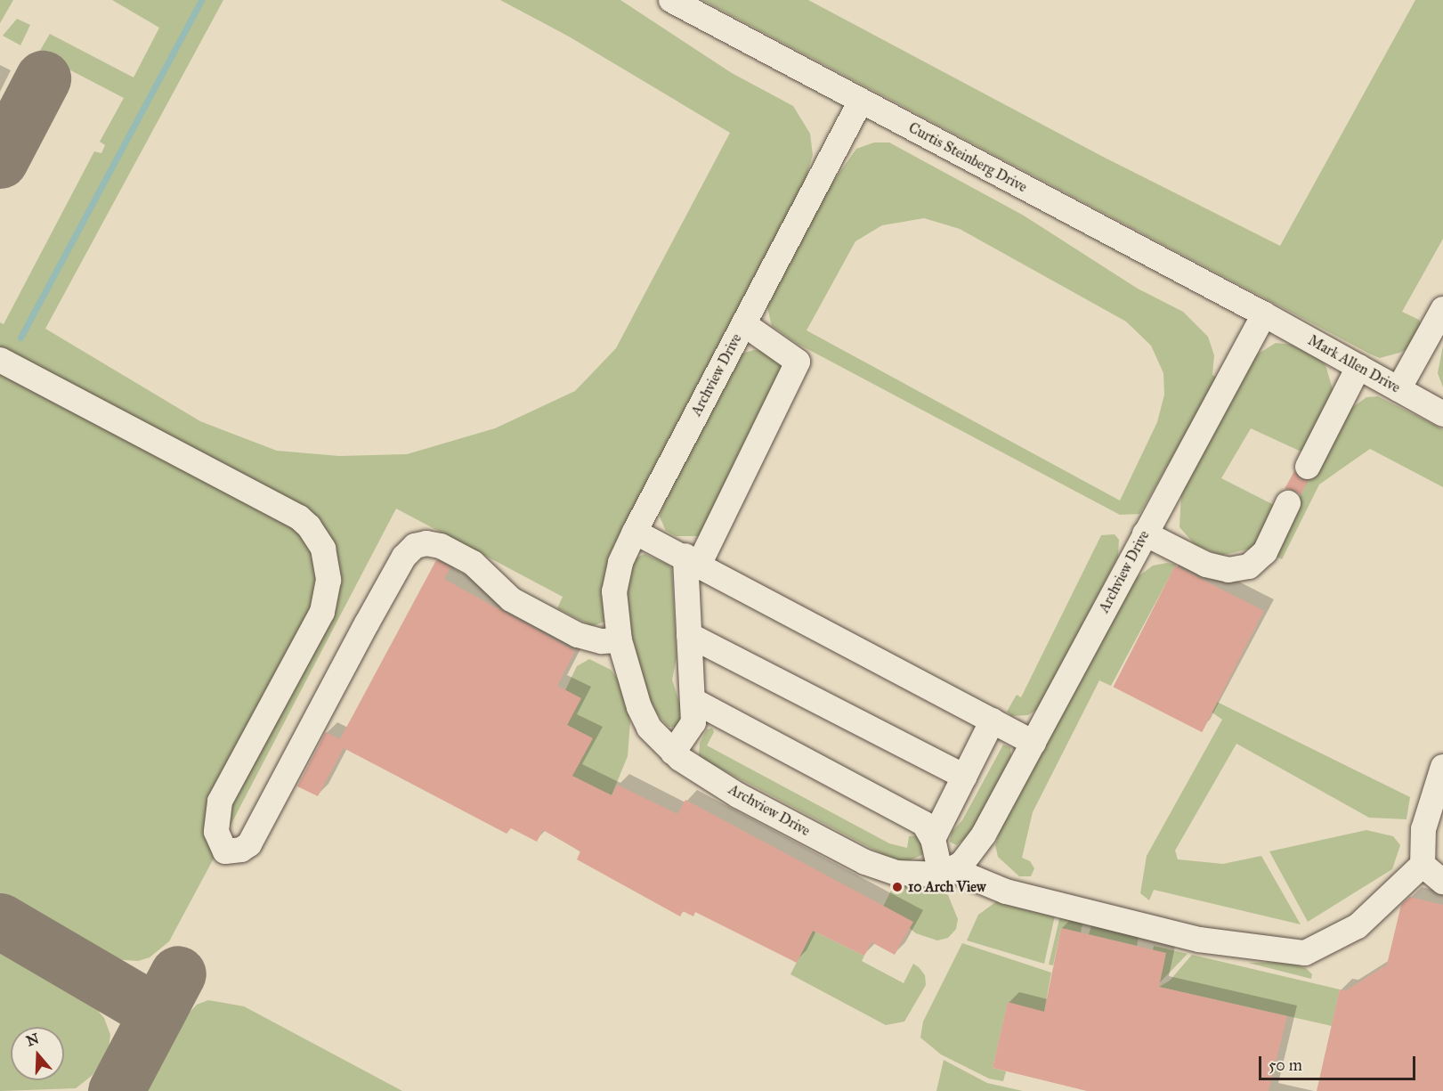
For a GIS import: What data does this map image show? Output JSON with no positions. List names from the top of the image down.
{
  "streets": {
    "lane": ["Curtis Steinberg Drive", "Mark Allen Drive", "Archview Drive"]
  },
  "crossings": [
    ["Curtis Steinberg Drive", "Mark Allen Drive"],
    ["Curtis Steinberg Drive", "Archview Drive"],
    ["Mark Allen Drive", "Archview Drive"]
  ],
  "places": ["10 Arch View"],
  "scale_bar": "50 m",
  "north": "top"
}
